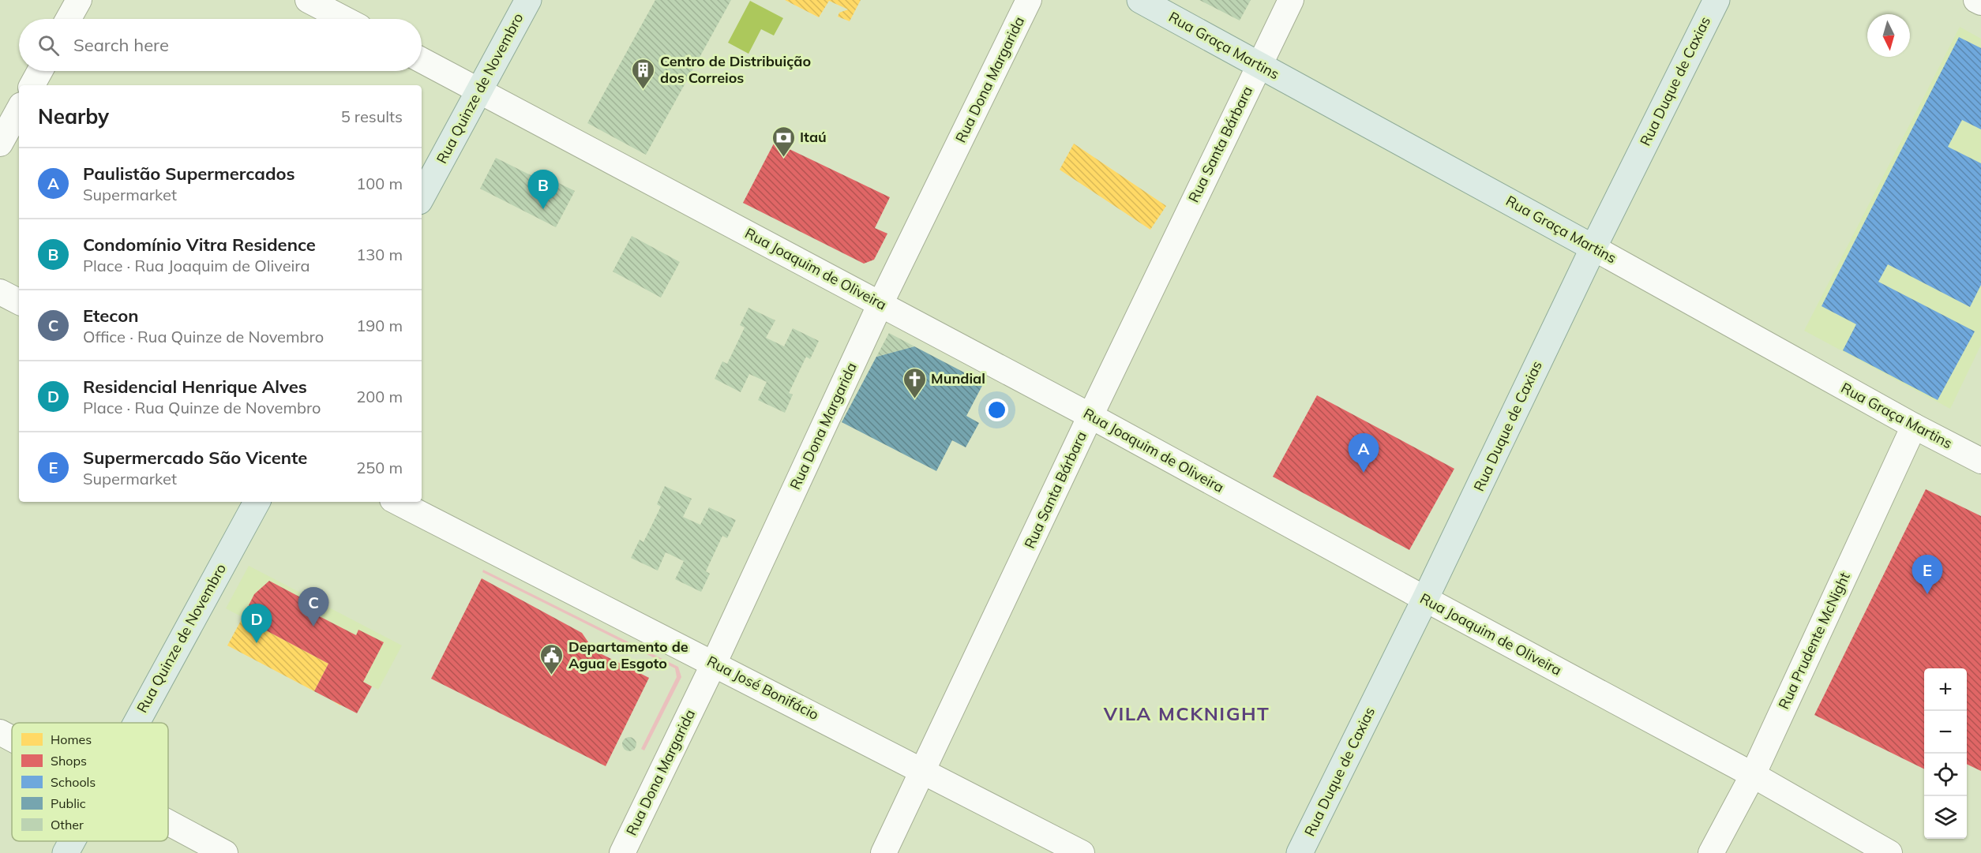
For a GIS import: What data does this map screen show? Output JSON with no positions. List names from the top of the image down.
{
  "streets": {
    "main road": ["Rua Graça Martins", "Rua Duque de Caxias", "Rua Quinze de Novembro"],
    "street": [
      "Rua Dona Margarida",
      "Rua Santa Bárbara",
      "Rua Joaquim de Oliveira",
      "Rua Prudente McNight",
      "Rua José Bonifácio"
    ]
  },
  "crossings": [
    ["Rua Graça Martins", "Rua Duque de Caxias"],
    ["Rua Graça Martins", "Rua Santa Bárbara"],
    ["Rua Graça Martins", "Rua Prudente McNight"],
    ["Rua Dona Margarida", "Rua Joaquim de Oliveira"],
    ["Rua Dona Margarida", "Rua José Bonifácio"],
    ["Rua Duque de Caxias", "Rua Joaquim de Oliveira"],
    ["Rua Quinze de Novembro", "Rua Joaquim de Oliveira"],
    ["Rua Santa Bárbara", "Rua Joaquim de Oliveira"],
    ["Rua Santa Bárbara", "Rua José Bonifácio"],
    ["Rua Joaquim de Oliveira", "Rua Prudente McNight"]
  ],
  "districts": ["VILA MCKNIGHT"],
  "places": {
    "building": ["Centro de Distribuição dos Correios"],
    "bank": ["Itaú"],
    "church": ["Mundial"],
    "public building": ["Departamento de Agua e Esgoto"]
  },
  "legend": [
    "Homes",
    "Shops",
    "Schools",
    "Public",
    "Other"
  ],
  "north": "bottom",
  "page": {
    "search": "Search here",
    "heading": ["Nearby", "5 results"],
    "list": [
      {
        "mark": "A",
        "name": "Paulistão Supermercados",
        "note": "Supermarket",
        "value": "100 m"
      },
      {
        "mark": "B",
        "name": "Condomínio Vitra Residence",
        "note": "Place · Rua Joaquim de Oliveira",
        "value": "130 m"
      },
      {
        "mark": "C",
        "name": "Etecon",
        "note": "Office · Rua Quinze de Novembro",
        "value": "190 m"
      },
      {
        "mark": "D",
        "name": "Residencial Henrique Alves",
        "note": "Place · Rua Quinze de Novembro",
        "value": "200 m"
      },
      {
        "mark": "E",
        "name": "Supermercado São Vicente",
        "note": "Supermarket",
        "value": "250 m"
      }
    ],
    "pins": [
      "B",
      "A",
      "E",
      "C",
      "D"
    ],
    "map_buttons": ["+", "−"]
  }
}
